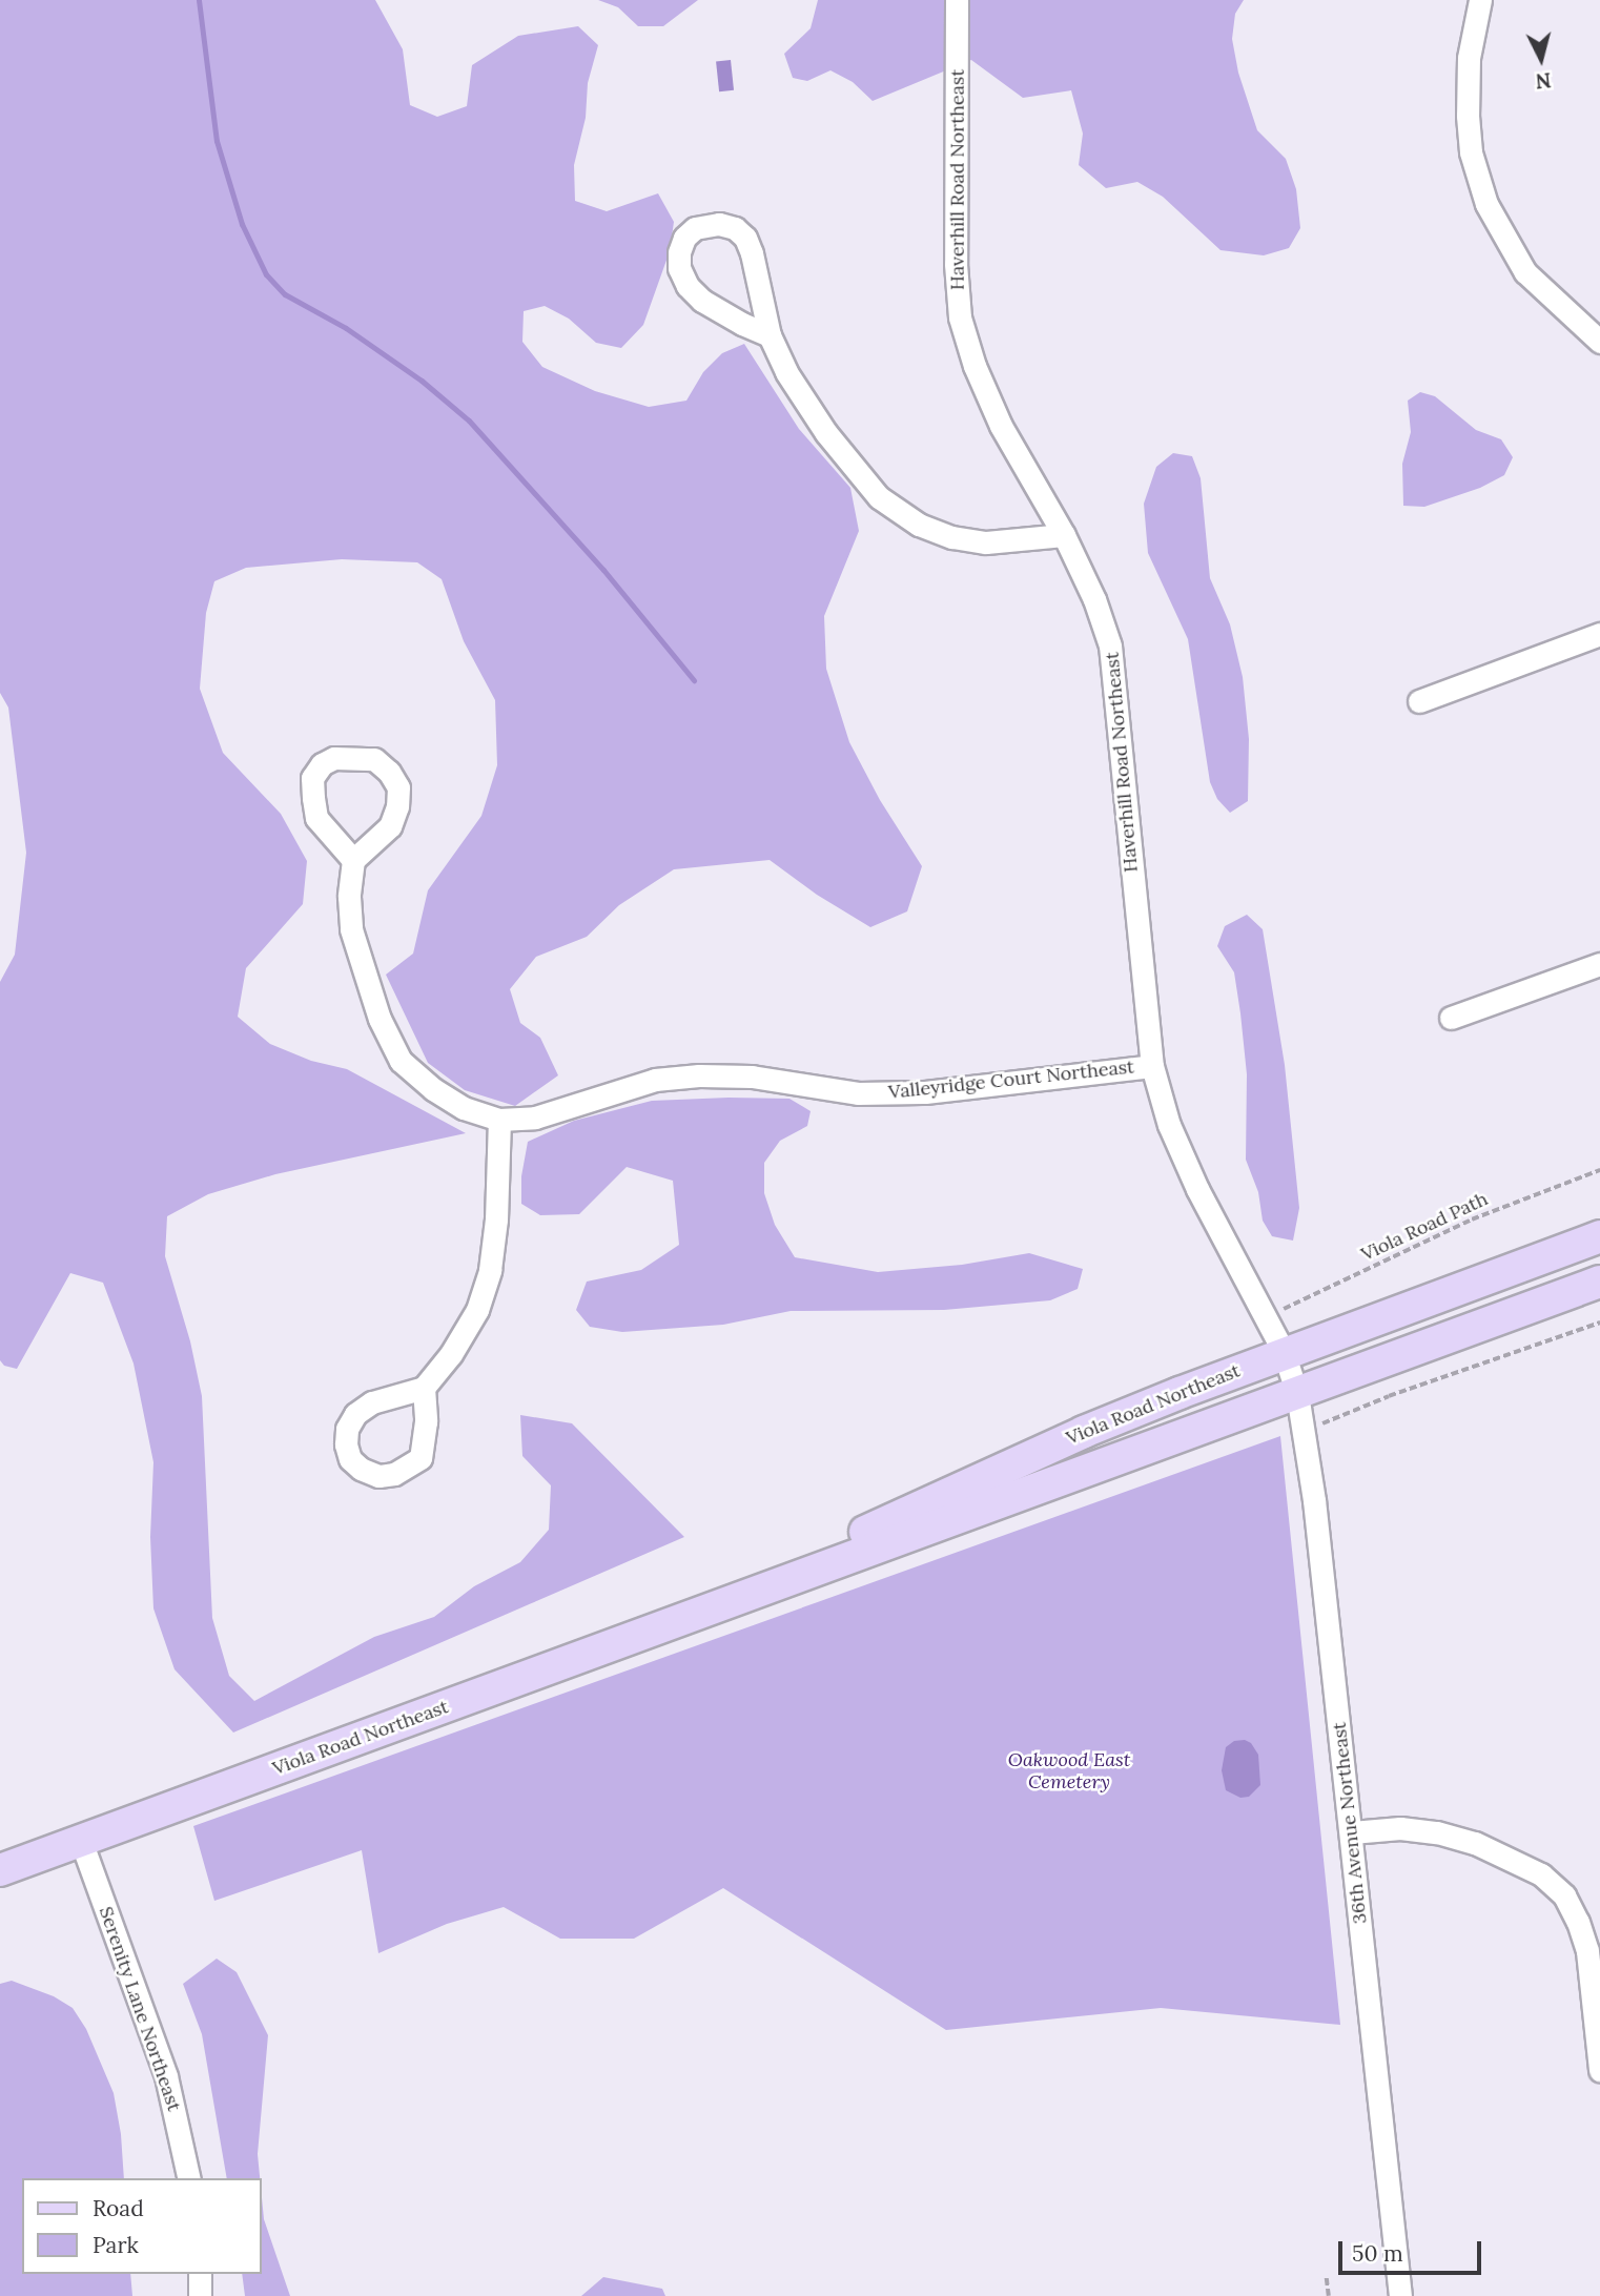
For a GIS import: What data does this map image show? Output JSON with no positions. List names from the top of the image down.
{
  "streets": {
    "main road": ["Viola Road Northeast"],
    "street": [
      "Haverhill Road Northeast",
      "Valleyridge Court Northeast",
      "36th Avenue Northeast",
      "Serenity Lane Northeast"
    ],
    "path": ["Viola Road Path"]
  },
  "crossings": [
    ["Haverhill Road Northeast", "Valleyridge Court Northeast"],
    ["Haverhill Road Northeast", "Viola Road Path"],
    ["Haverhill Road Northeast", "Viola Road Northeast"],
    ["Haverhill Road Northeast", "36th Avenue Northeast"],
    ["Viola Road Northeast", "36th Avenue Northeast"],
    ["Viola Road Northeast", "Serenity Lane Northeast"]
  ],
  "parks": ["Oakwood East Cemetery"],
  "legend": ["Road", "Park"],
  "scale_bar": "50 m",
  "north": "bottom"
}
